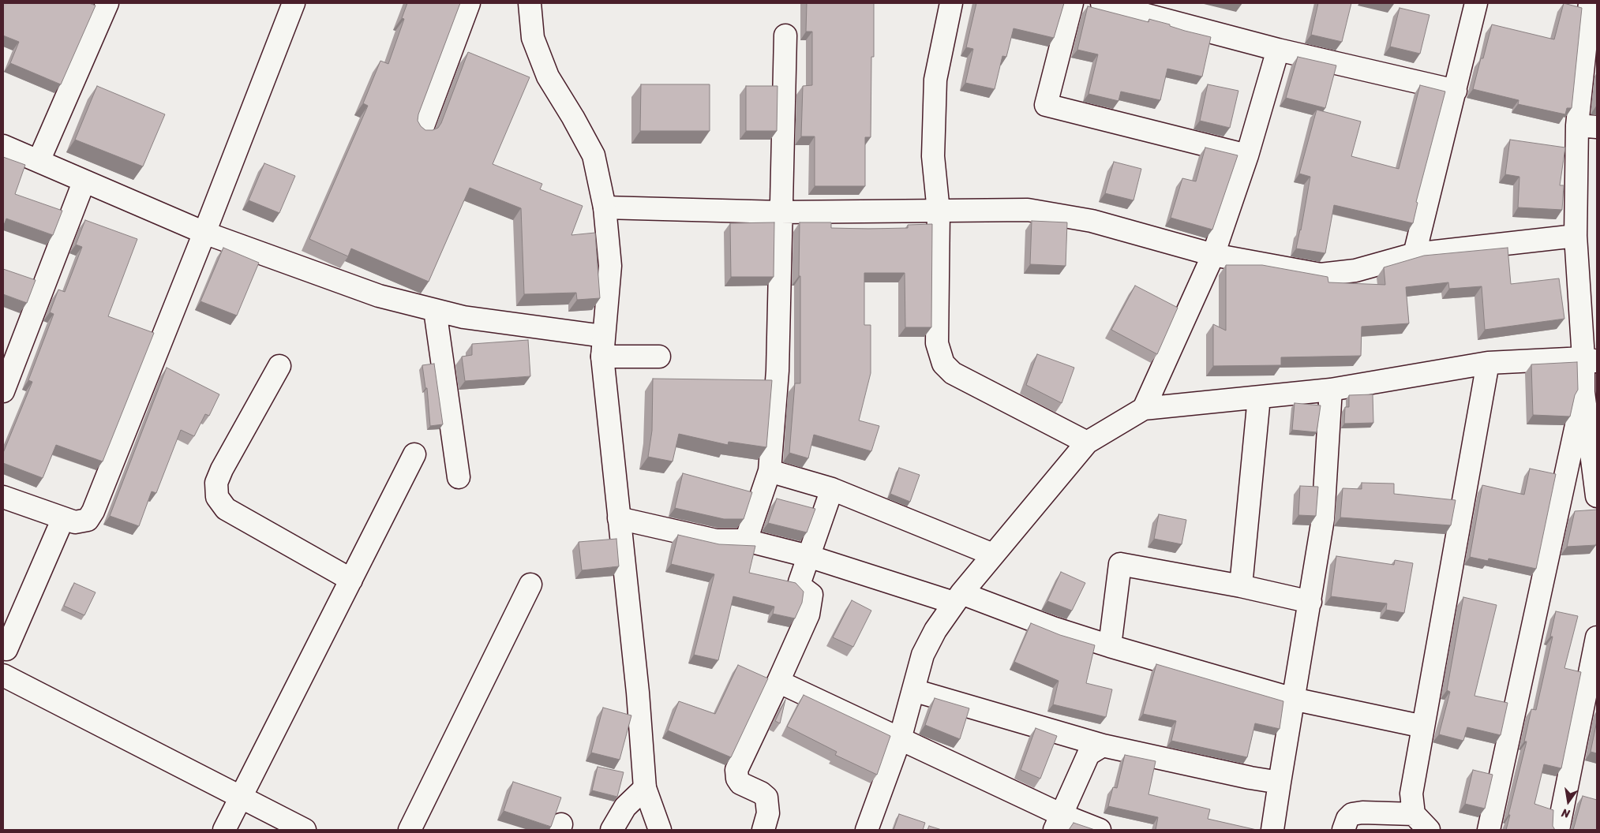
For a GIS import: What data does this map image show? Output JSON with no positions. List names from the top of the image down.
{
  "north": "bottom"
}
